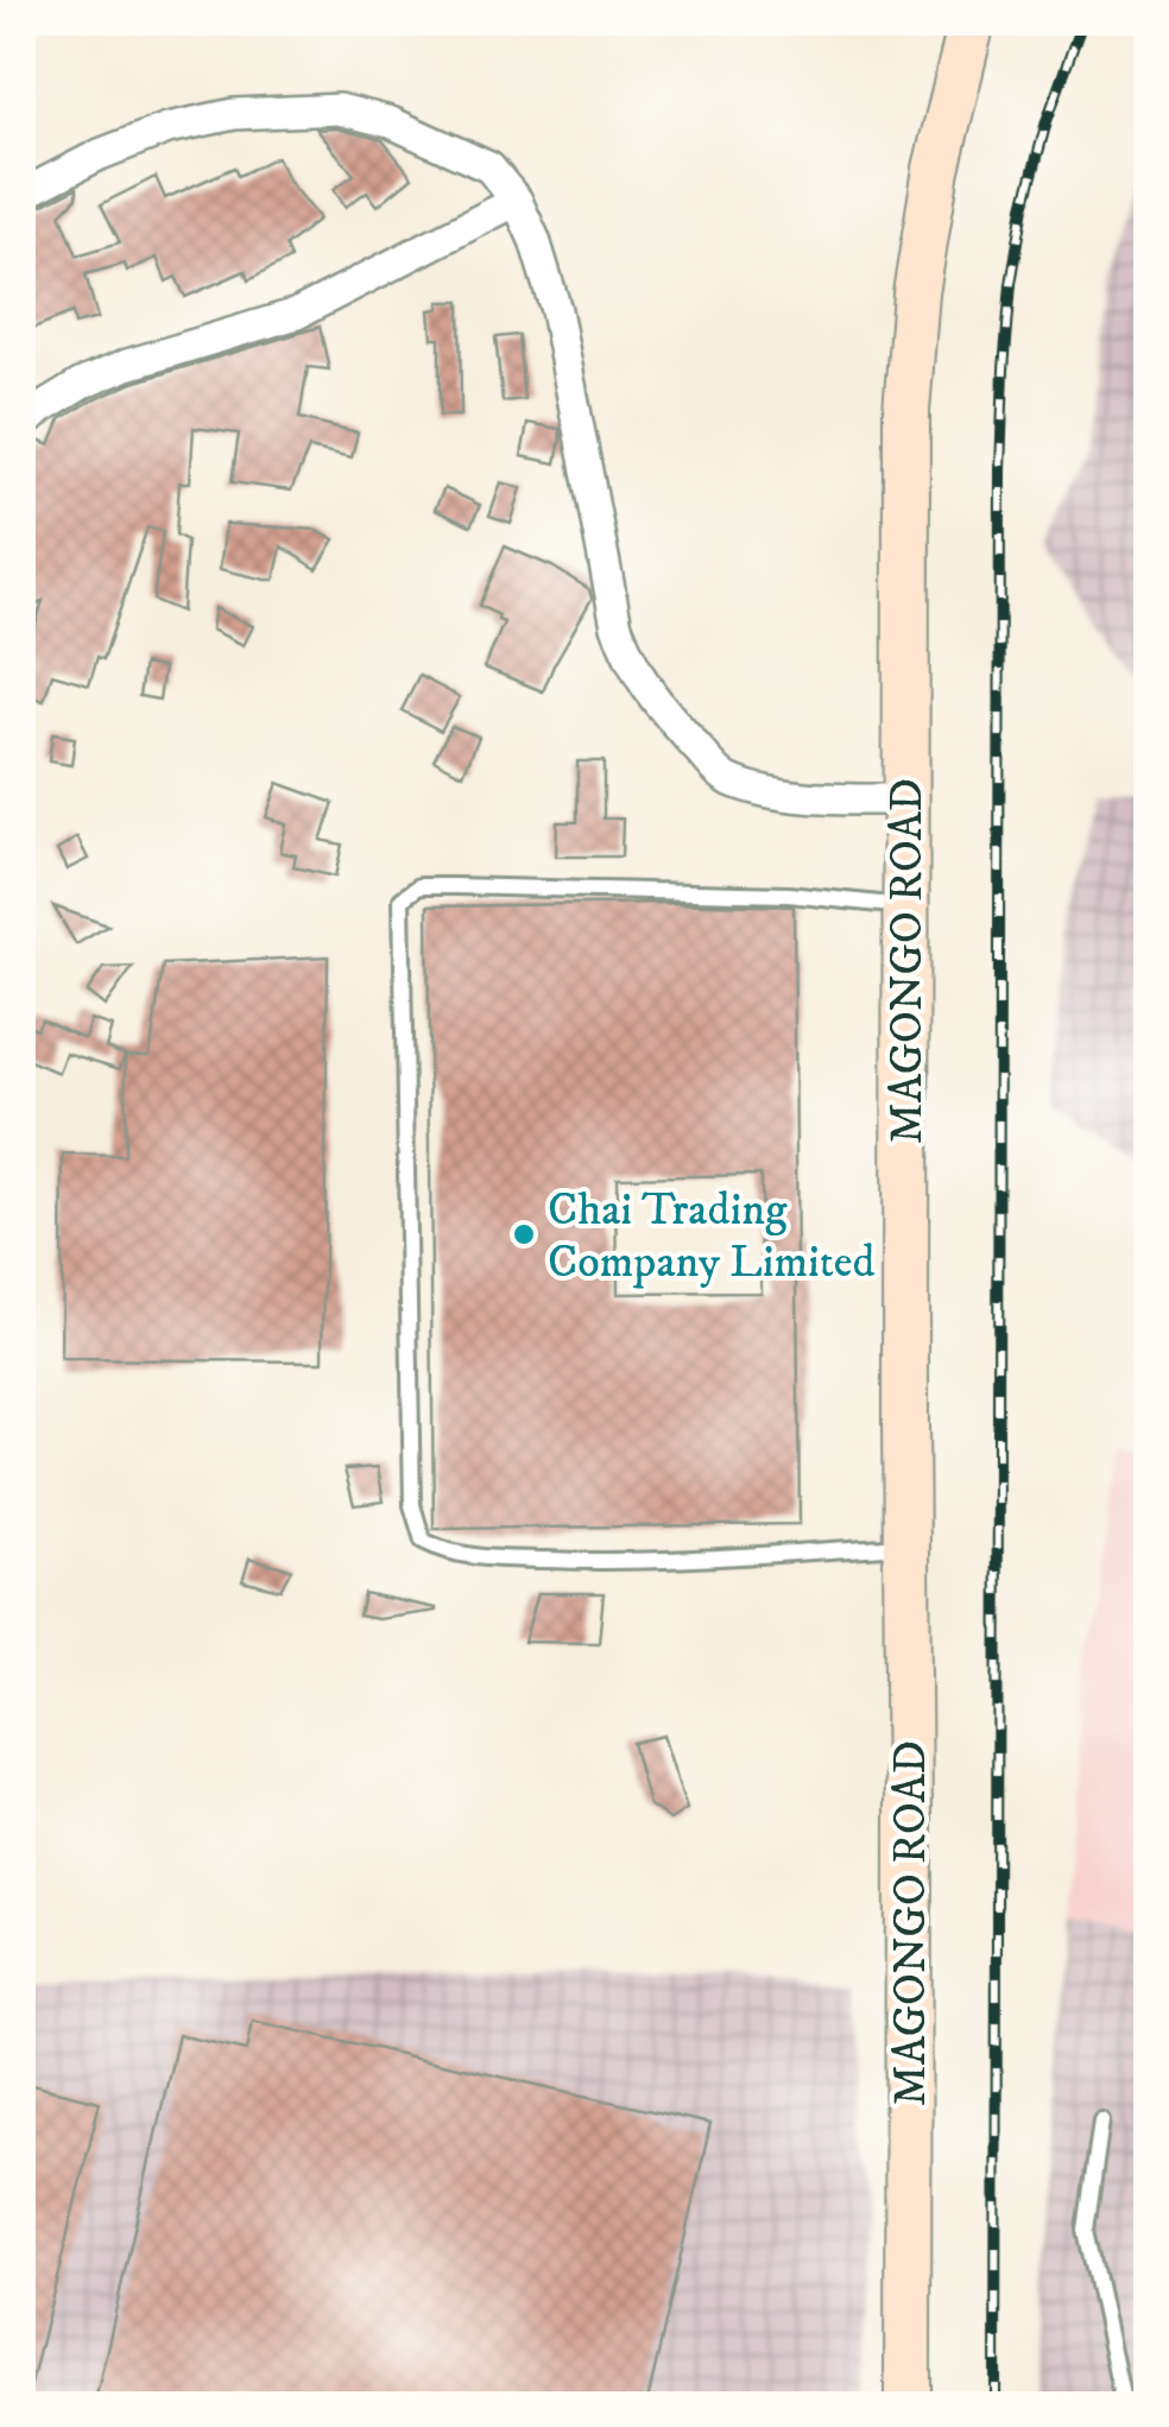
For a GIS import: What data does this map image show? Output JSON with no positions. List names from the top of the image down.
{
  "streets": {
    "street": ["MAGONGO ROAD"]
  },
  "places": ["Chai Trading Company Limited"]
}
